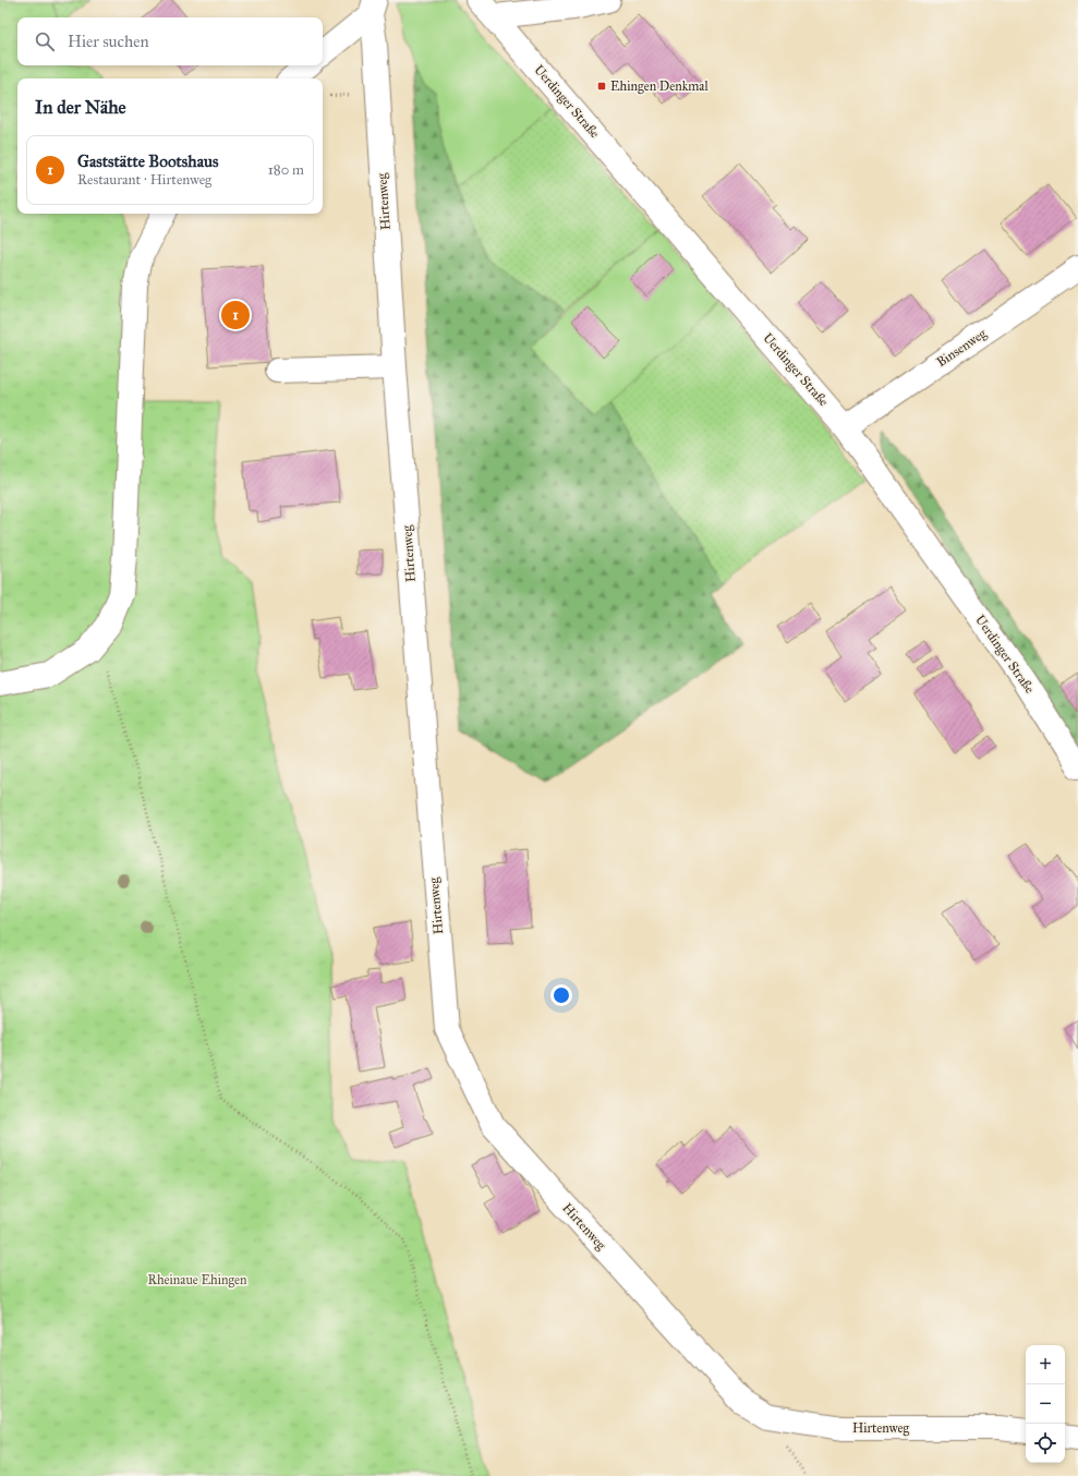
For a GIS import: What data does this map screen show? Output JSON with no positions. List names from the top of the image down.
{
  "streets": {
    "street": ["Uerdinger Straße", "Hirtenweg", "Binsenweg"]
  },
  "crossings": [
    ["Uerdinger Straße", "Binsenweg"]
  ],
  "parks": ["Rheinaue Ehingen"],
  "places": {
    "transit": ["Ehingen Denkmal"]
  },
  "page": {
    "search": "Hier suchen",
    "heading": "In der Nähe",
    "list": [
      {
        "mark": "1",
        "name": "Gaststätte Bootshaus",
        "note": "Restaurant · Hirtenweg",
        "value": "180 m"
      }
    ],
    "pins": "1",
    "map_buttons": ["+", "−"]
  }
}
